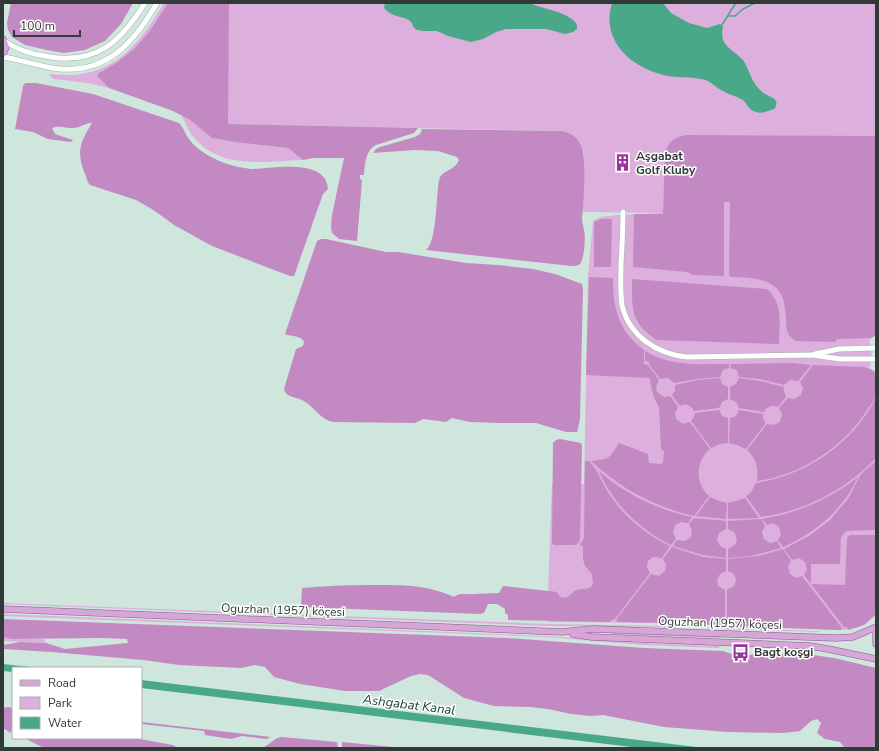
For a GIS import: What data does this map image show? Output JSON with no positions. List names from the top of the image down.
{
  "streets": {
    "main road": ["Oguzhan (1957) köçesi"]
  },
  "water": ["Ashgabat Kanal"],
  "places": {
    "building": ["Aşgabat Golf Kluby"],
    "bus stop": ["Bagt koşgi"]
  },
  "legend": ["Road", "Park", "Water"],
  "scale_bar": "100 m"
}
